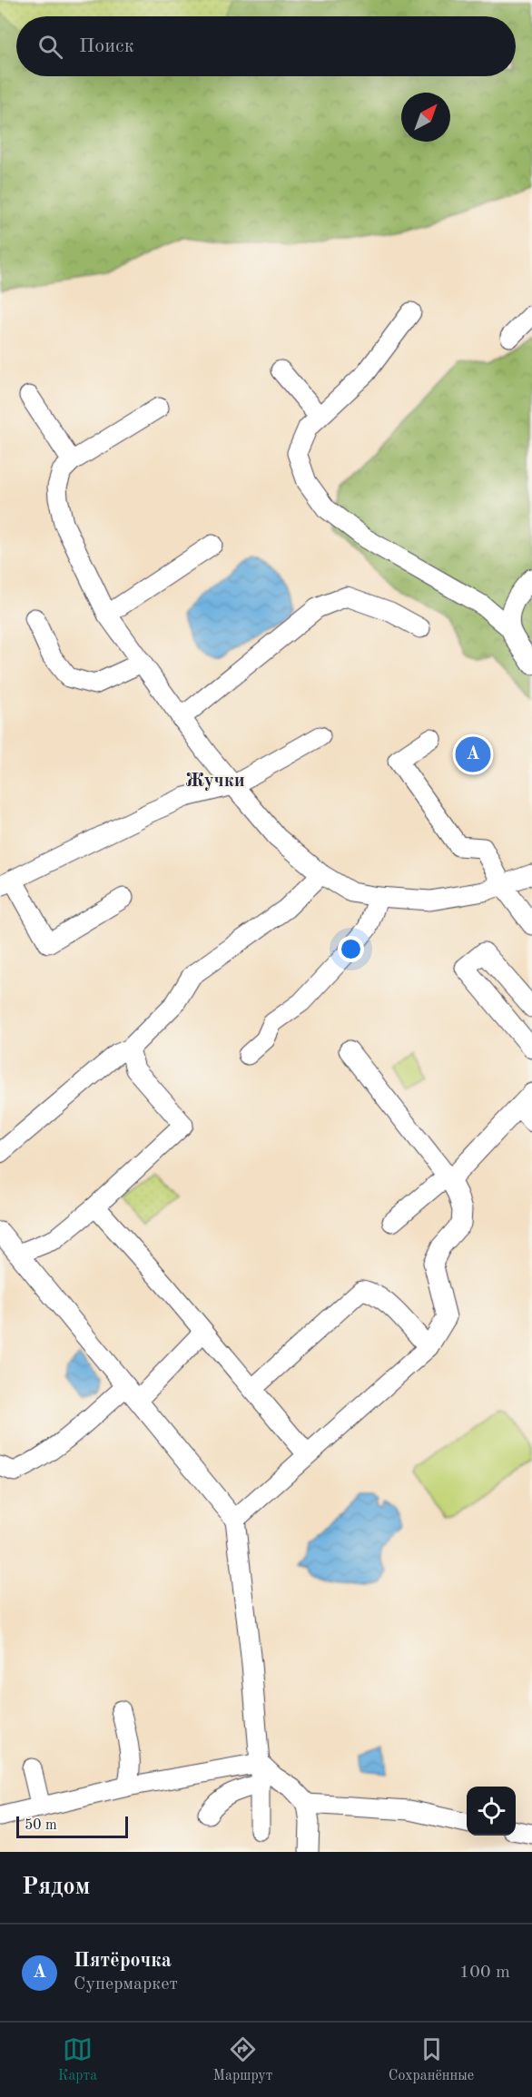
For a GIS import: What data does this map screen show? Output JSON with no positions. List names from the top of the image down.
{
  "districts": ["Жучки"],
  "scale_bar": "50 m",
  "north": "top right",
  "page": {
    "search": "Поиск",
    "pins": "A",
    "scale": "50 m",
    "heading": "Рядом",
    "list": [
      {
        "mark": "A",
        "name": "Пятёрочка",
        "note": "Супермаркет",
        "value": "100 m"
      }
    ],
    "nav": ["Карта", "Маршрут", "Сохранённые"]
  }
}
